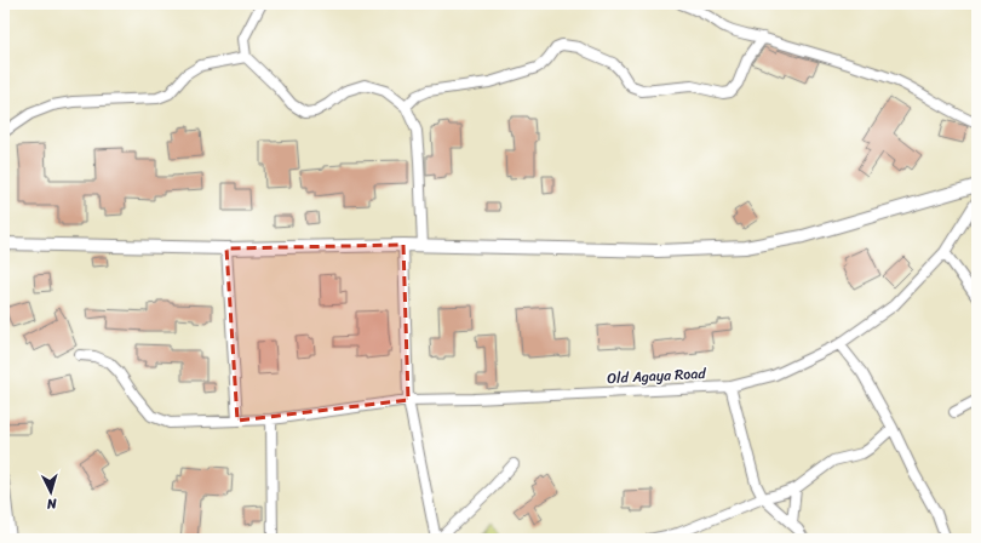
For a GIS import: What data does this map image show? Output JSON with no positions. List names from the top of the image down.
{
  "streets": {
    "street": ["Old Agaya Road"]
  },
  "north": "bottom"
}
